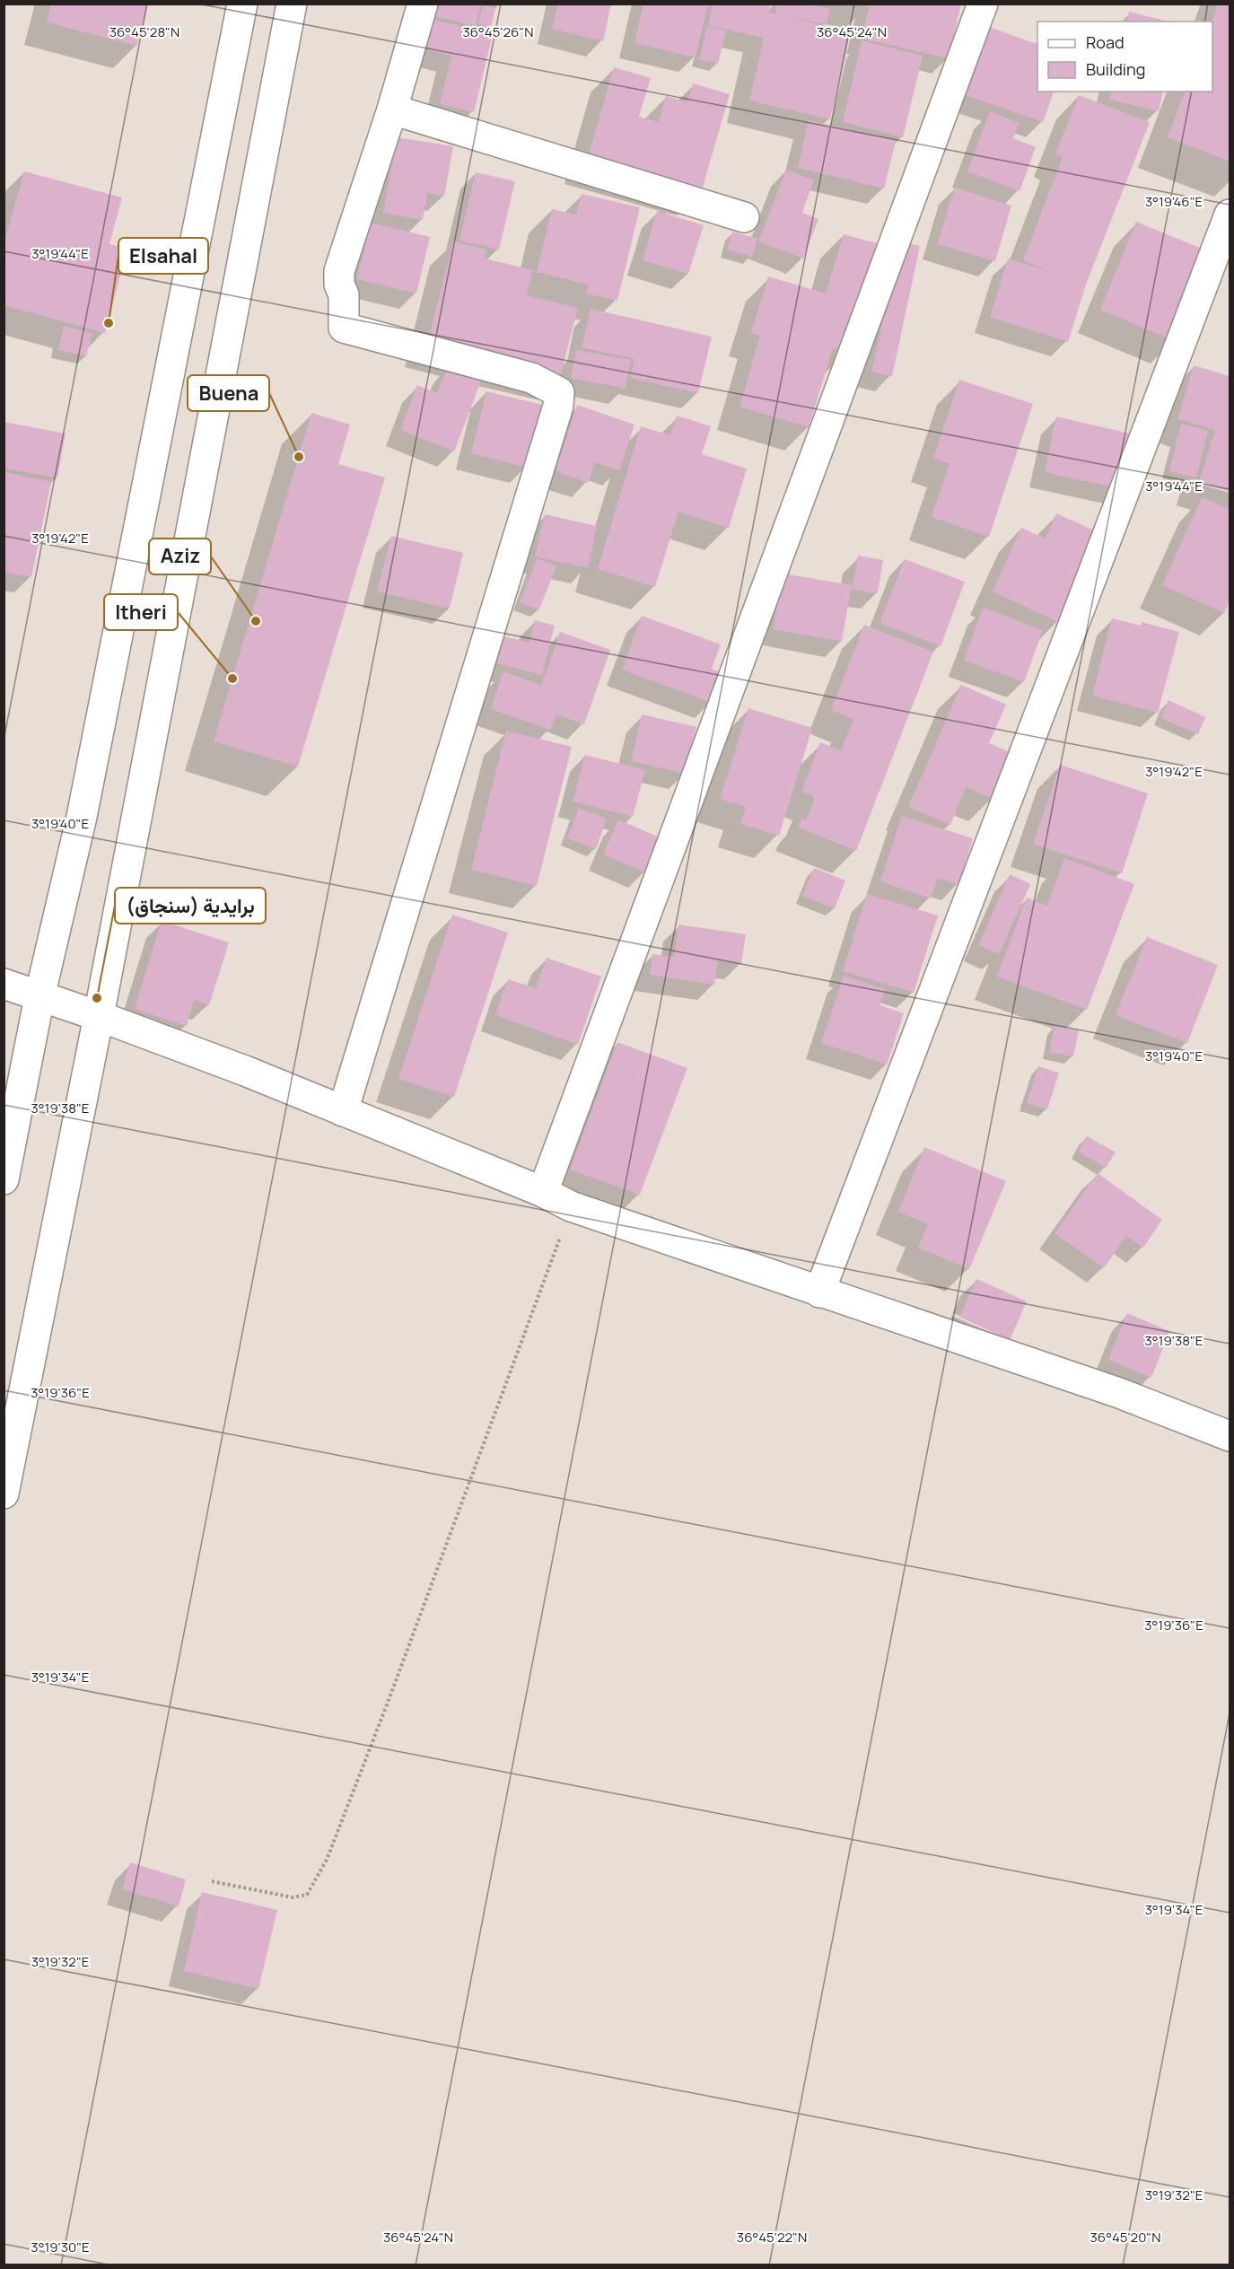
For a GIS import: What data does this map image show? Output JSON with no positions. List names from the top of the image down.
{
  "places": [
    "Elsahal",
    "Buena",
    "Aziz",
    "Itheri",
    "برايدية (سنجاق)"
  ],
  "legend": ["Road", "Building"],
  "coordinates": [
    "36°45'28\"N",
    "36°45'26\"N",
    "36°45'24\"N",
    "3°19'46\"E",
    "3°19'44\"E",
    "3°19'42\"E",
    "3°19'40\"E",
    "3°19'38\"E",
    "3°19'36\"E",
    "3°19'34\"E",
    "3°19'32\"E",
    "36°45'22\"N",
    "36°45'20\"N",
    "3°19'30\"E"
  ]
}
